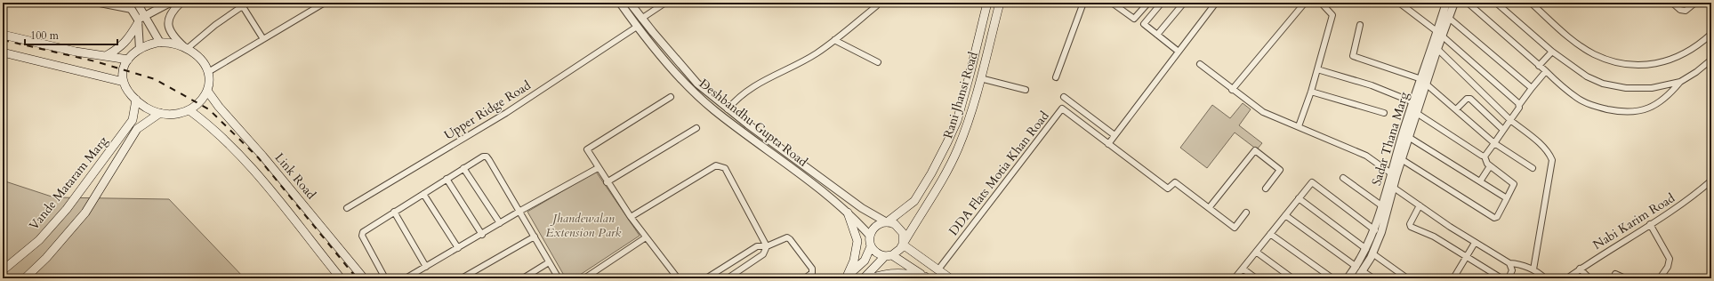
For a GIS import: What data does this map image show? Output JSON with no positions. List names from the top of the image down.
{
  "streets": {
    "main road": ["Rani Jhansi Road", "Link Road", "Vande Mataram Marg"],
    "street": [
      "Upper Ridge Road",
      "Deshbandhu Gupta Road",
      "Sadar Thana Marg",
      "DDA Flats Motia Khan Road",
      "Nabi Karim Road"
    ]
  },
  "crossings": [
    ["Rani Jhansi Road", "Deshbandhu Gupta Road"],
    ["Upper Ridge Road", "Deshbandhu Gupta Road"],
    ["Link Road", "Vande Mataram Marg"]
  ],
  "parks": ["Jhandewalan Extension Park"],
  "scale_bar": "100 m"
}
